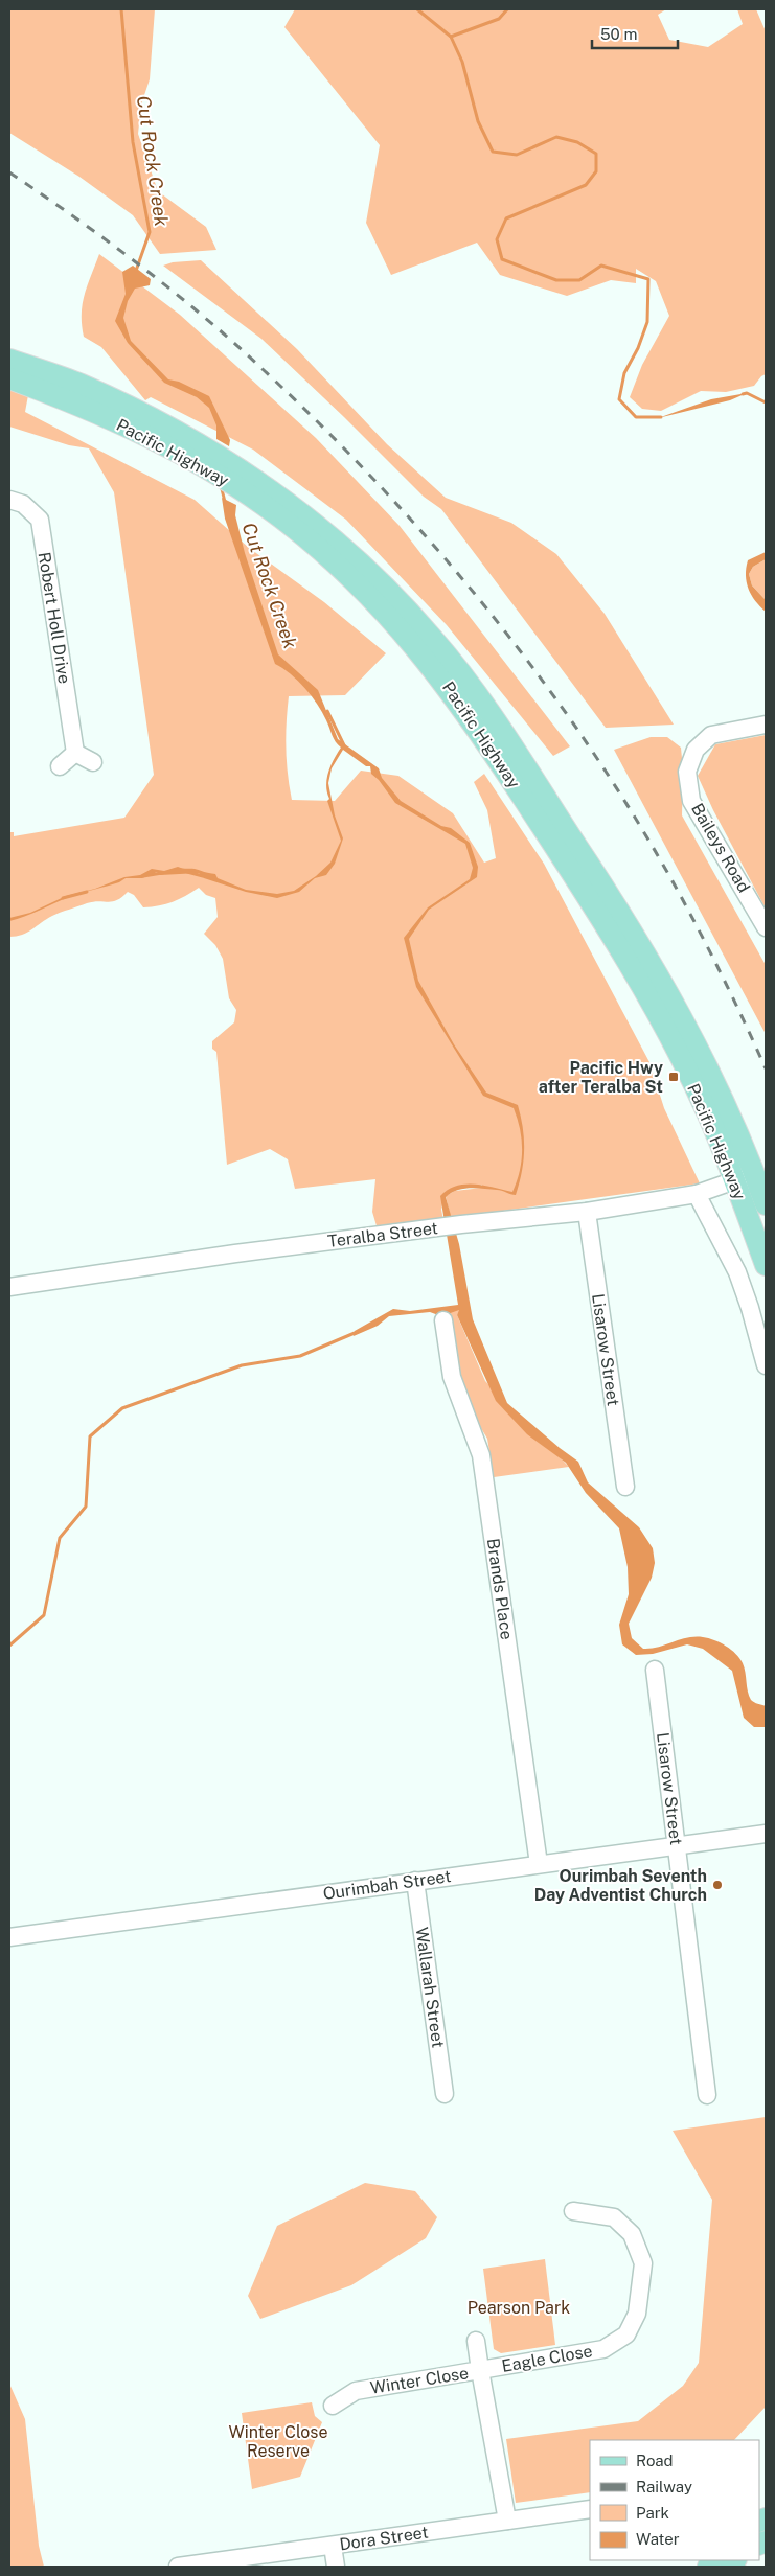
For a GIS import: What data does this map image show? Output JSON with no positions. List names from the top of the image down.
{
  "streets": {
    "main road": ["Pacific Highway"],
    "street": [
      "Robert Holl Drive",
      "Baileys Road",
      "Teralba Street",
      "Lisarow Street",
      "Brands Place",
      "Ourimbah Street",
      "Wallarah Street",
      "Eagle Close",
      "Winter Close",
      "Dora Street"
    ]
  },
  "crossings": [
    ["Pacific Highway", "Teralba Street"],
    ["Teralba Street", "Lisarow Street"],
    ["Lisarow Street", "Ourimbah Street"],
    ["Brands Place", "Ourimbah Street"],
    ["Ourimbah Street", "Wallarah Street"],
    ["Eagle Close", "Winter Close"]
  ],
  "water": ["Cut Rock Creek"],
  "parks": ["Pearson Park", "Winter Close Reserve"],
  "places": {
    "transit": ["Pacific Hwy after Teralba St"],
    "other": ["Ourimbah Seventh Day Adventist Church"]
  },
  "legend": [
    "Road",
    "Railway",
    "Park",
    "Water"
  ],
  "scale_bar": "50 m"
}
